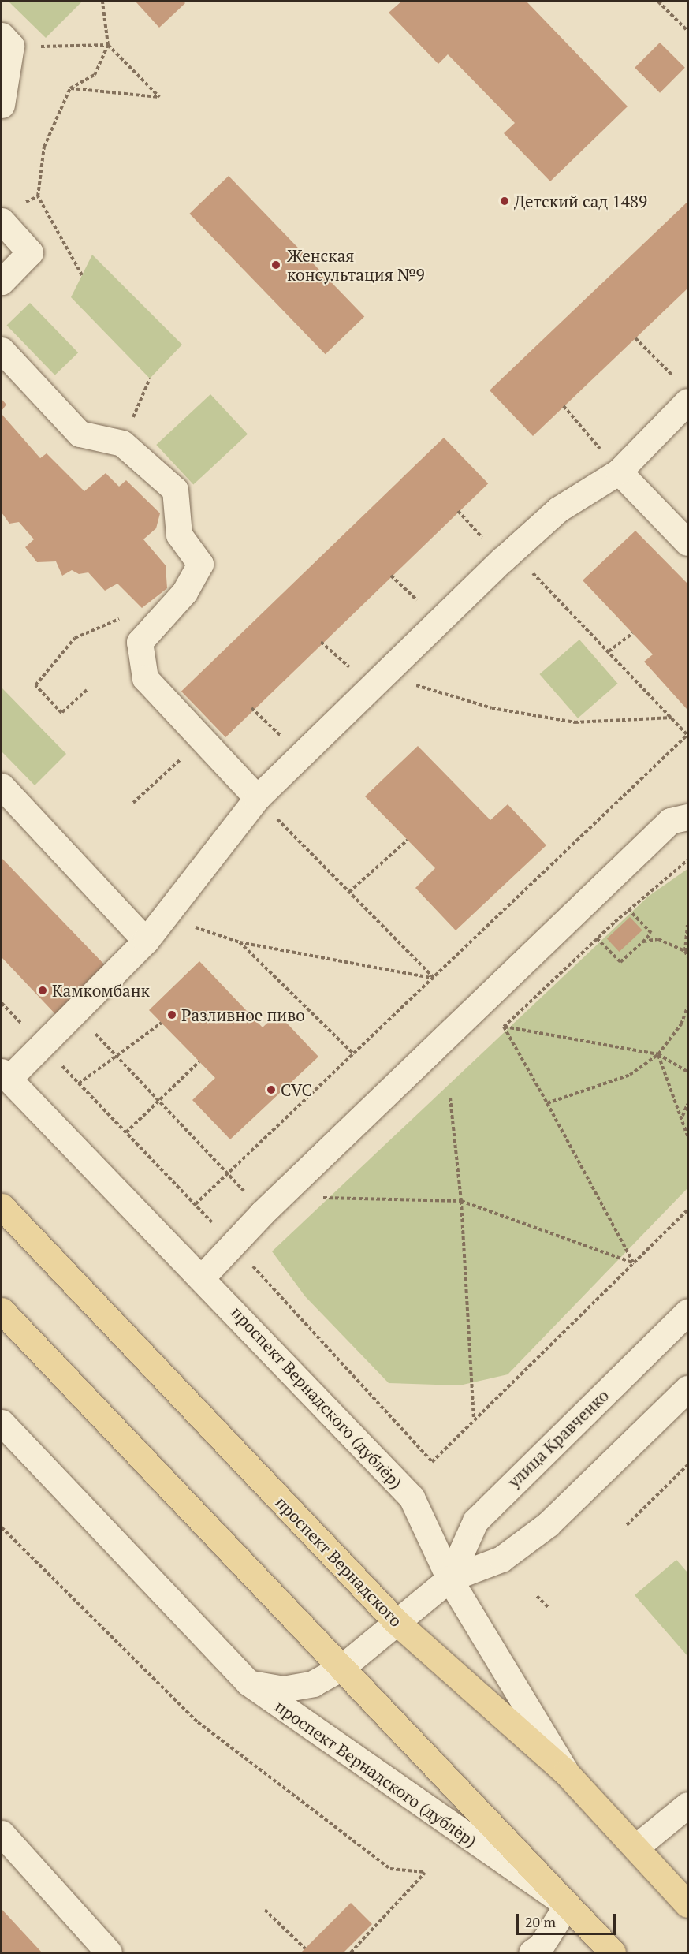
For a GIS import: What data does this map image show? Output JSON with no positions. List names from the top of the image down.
{
  "streets": {
    "main road": ["проспект Вернадского"],
    "street": ["проспект Вернадского (дублёр)", "улица Кравченко"]
  },
  "crossings": [
    ["проспект Вернадского (дублёр)", "улица Кравченко"],
    ["проспект Вернадского (дублёр)", "проспект Вернадского"],
    ["улица Кравченко", "проспект Вернадского"]
  ],
  "places": [
    "Детский сад 1489",
    "Женская консультация №9",
    "Камкомбанк",
    "Разливное пиво",
    "CVC"
  ],
  "scale_bar": "20 m"
}
